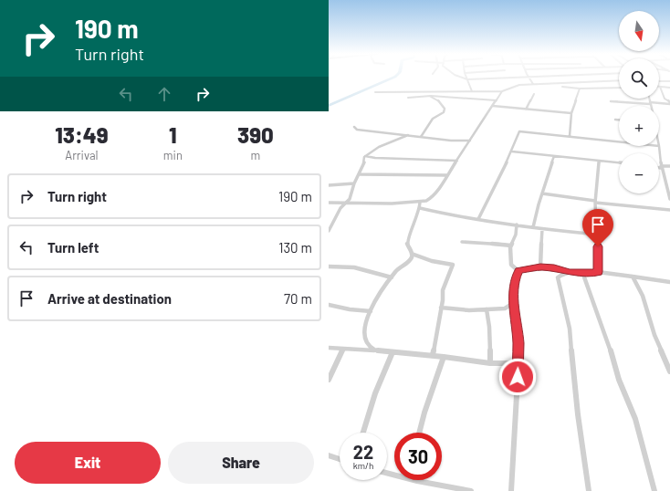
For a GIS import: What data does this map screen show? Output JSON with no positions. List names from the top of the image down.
{
  "north": "bottom",
  "page": {
    "turn": ["190 m", "Turn right"],
    "map_buttons": ["+", "−"],
    "eta": [
      "13:49",
      "Arrival",
      "1",
      "min",
      "390",
      "m"
    ],
    "list": [
      {
        "name": "Turn right",
        "value": "190 m"
      },
      {
        "name": "Turn left",
        "value": "130 m"
      },
      {
        "name": "Arrive at destination",
        "value": "70 m"
      }
    ],
    "speed": "22 km/h",
    "limit": "30",
    "buttons": ["Exit", "Share"]
  }
}
